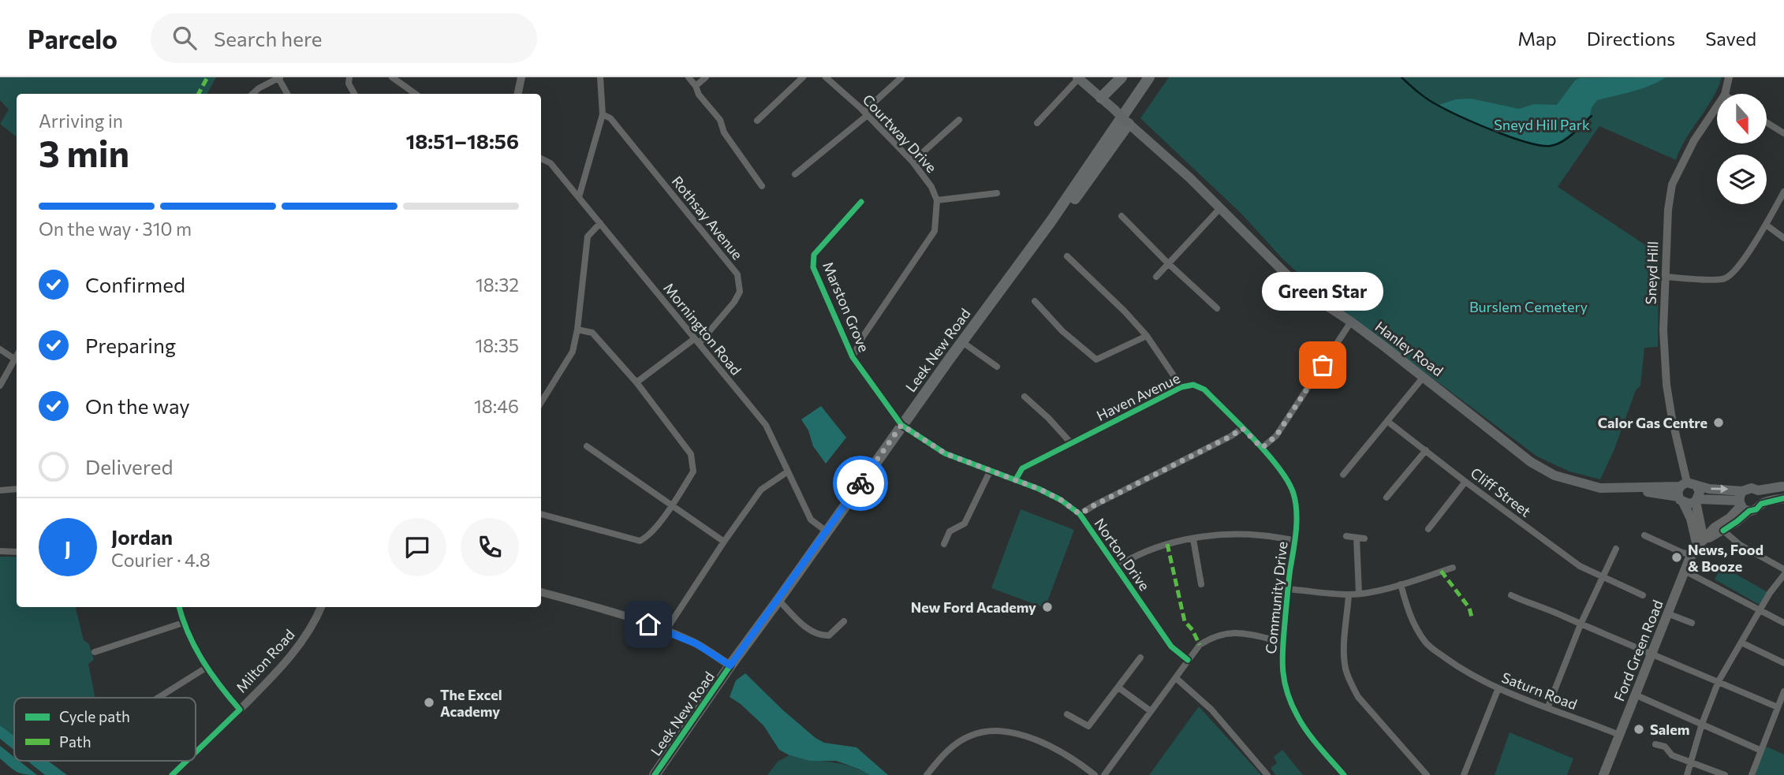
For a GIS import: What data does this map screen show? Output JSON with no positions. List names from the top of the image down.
{
  "streets": {
    "highway": ["Leek New Road"],
    "main road": ["Hanley Road", "Ford Green Road"],
    "street": [
      "Courtway Drive",
      "Rothsay Avenue",
      "Sneyd Hill",
      "Marston Grove",
      "Mornington Road",
      "Haven Avenue",
      "Cliff Street",
      "Norton Drive",
      "Community Drive",
      "Milton Road",
      "Saturn Road"
    ]
  },
  "crossings": [
    ["Rothsay Avenue", "Mornington Road"],
    ["Sneyd Hill", "Hanley Road"],
    ["Marston Grove", "Leek New Road"],
    ["Marston Grove", "Norton Drive"],
    ["Mornington Road", "Leek New Road"],
    ["Leek New Road", "Norton Drive"],
    ["Haven Avenue", "Norton Drive"],
    ["Haven Avenue", "Community Drive"],
    ["Ford Green Road", "Saturn Road"]
  ],
  "parks": ["Sneyd Hill Park", "Burslem Cemetery"],
  "places": [
    "Green Star",
    "Calor Gas Centre",
    "News, Food & Booze",
    "New Ford Academy",
    "The Excel Academy",
    "Salem"
  ],
  "legend": ["Cycle path", "Path"],
  "north": "bottom",
  "page": {
    "header": "Parcelo",
    "search": "Search here",
    "nav": ["Map", "Directions", "Saved"],
    "heading": ["3 min", "Arriving in", "18:51–18:56"],
    "panel": ["Jordan", "Courier · 4.8"],
    "bar": "On the way · 310 m",
    "list": [
      ["Confirmed", "18:32"],
      ["Preparing", "18:35"],
      ["On the way", "18:46"],
      "Delivered"
    ],
    "bubble": "Green Star",
    "round": "J"
  }
}
